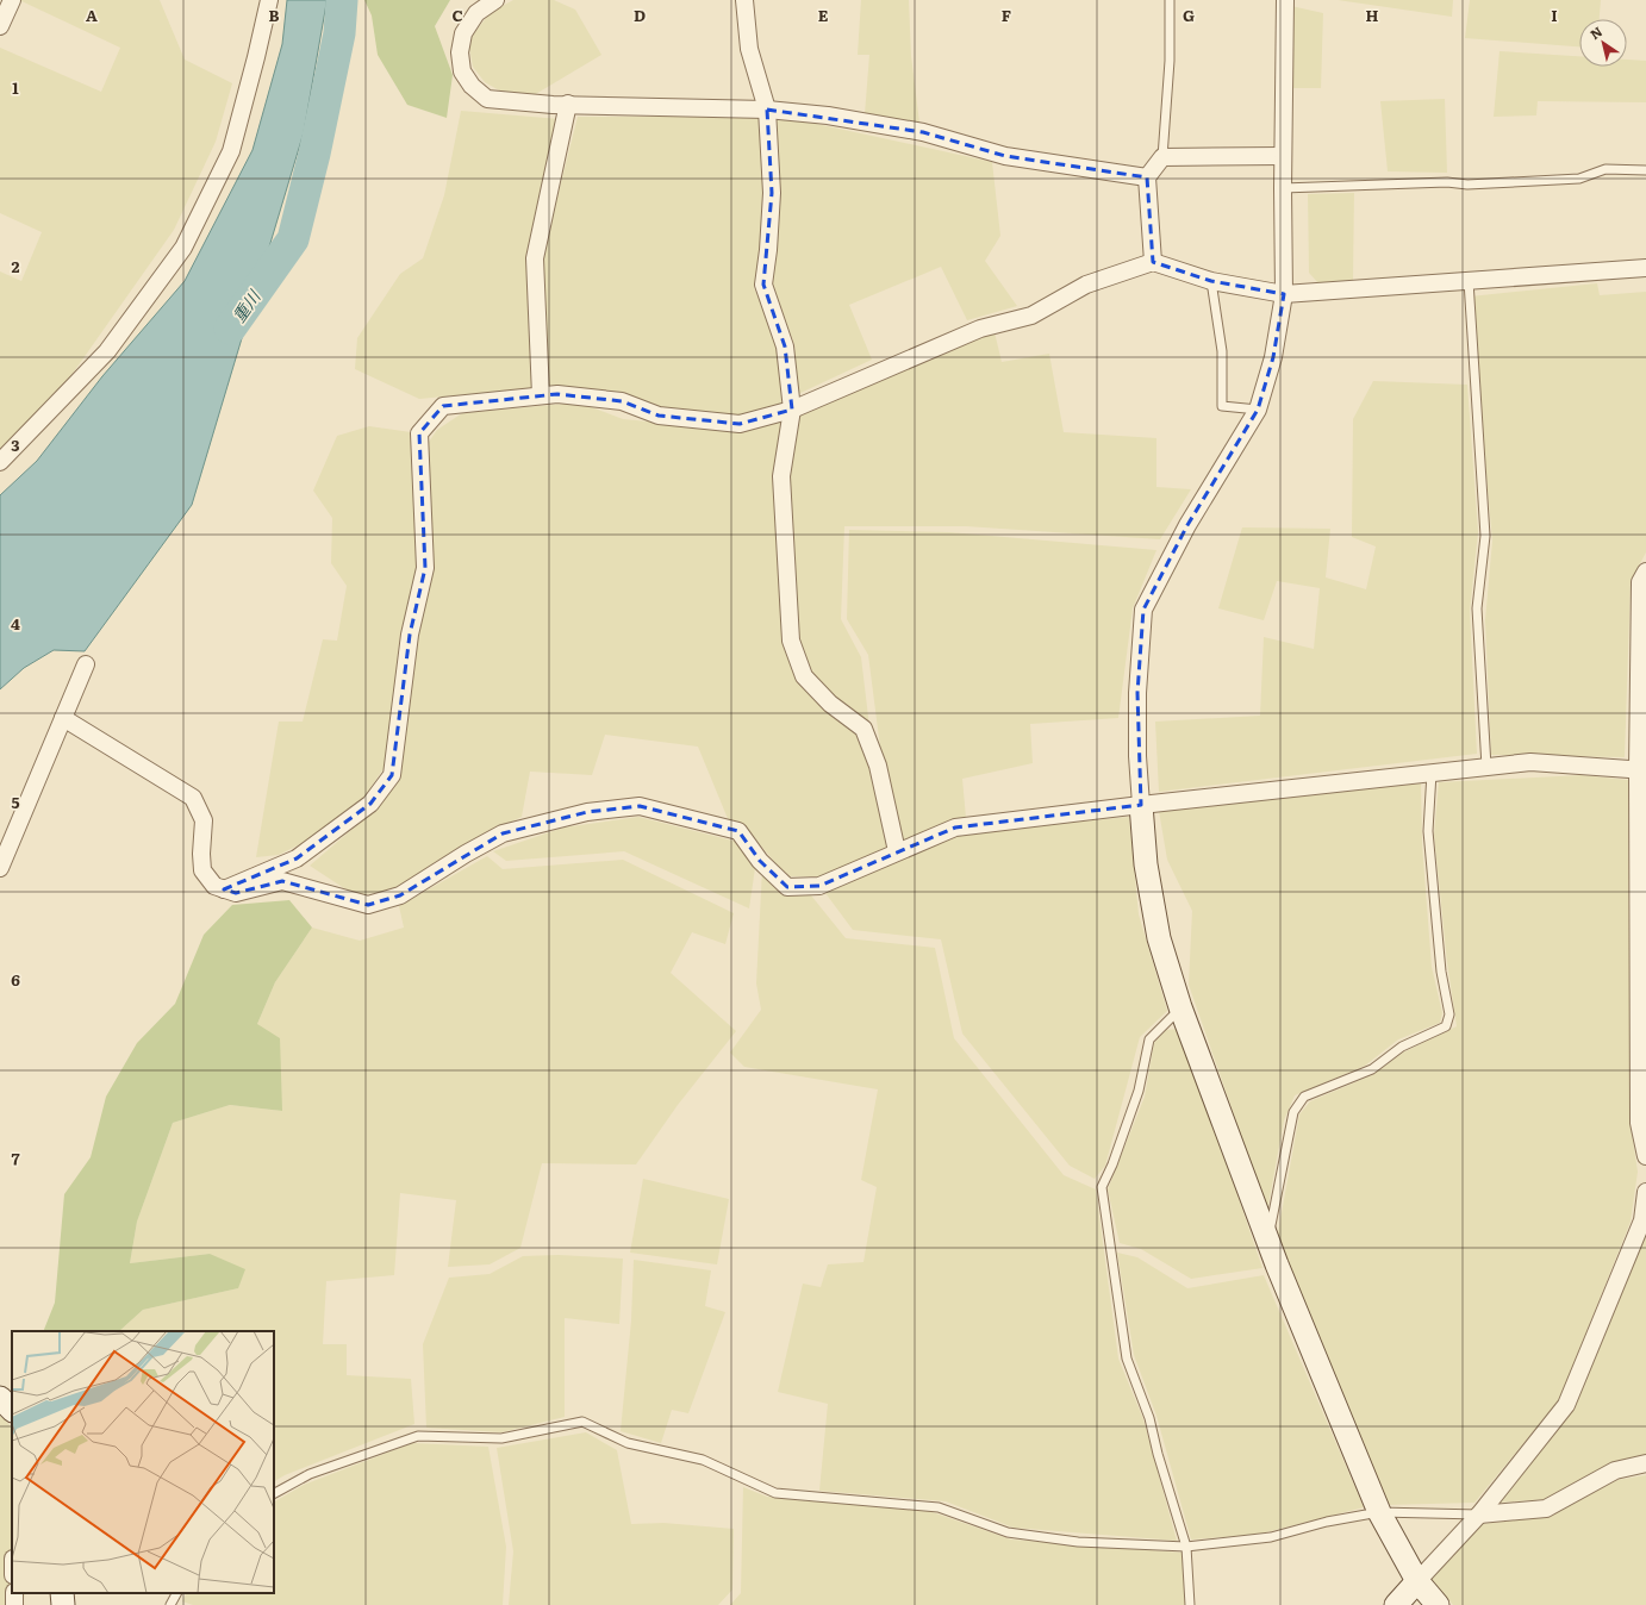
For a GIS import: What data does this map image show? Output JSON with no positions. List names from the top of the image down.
{
  "water": ["重川"],
  "north": "top left",
  "grid": {
    "columns": [
      "A",
      "B",
      "C",
      "D",
      "E",
      "F",
      "G",
      "H",
      "I"
    ],
    "rows": [
      "1",
      "2",
      "3",
      "4",
      "5",
      "6",
      "7"
    ]
  }
}
